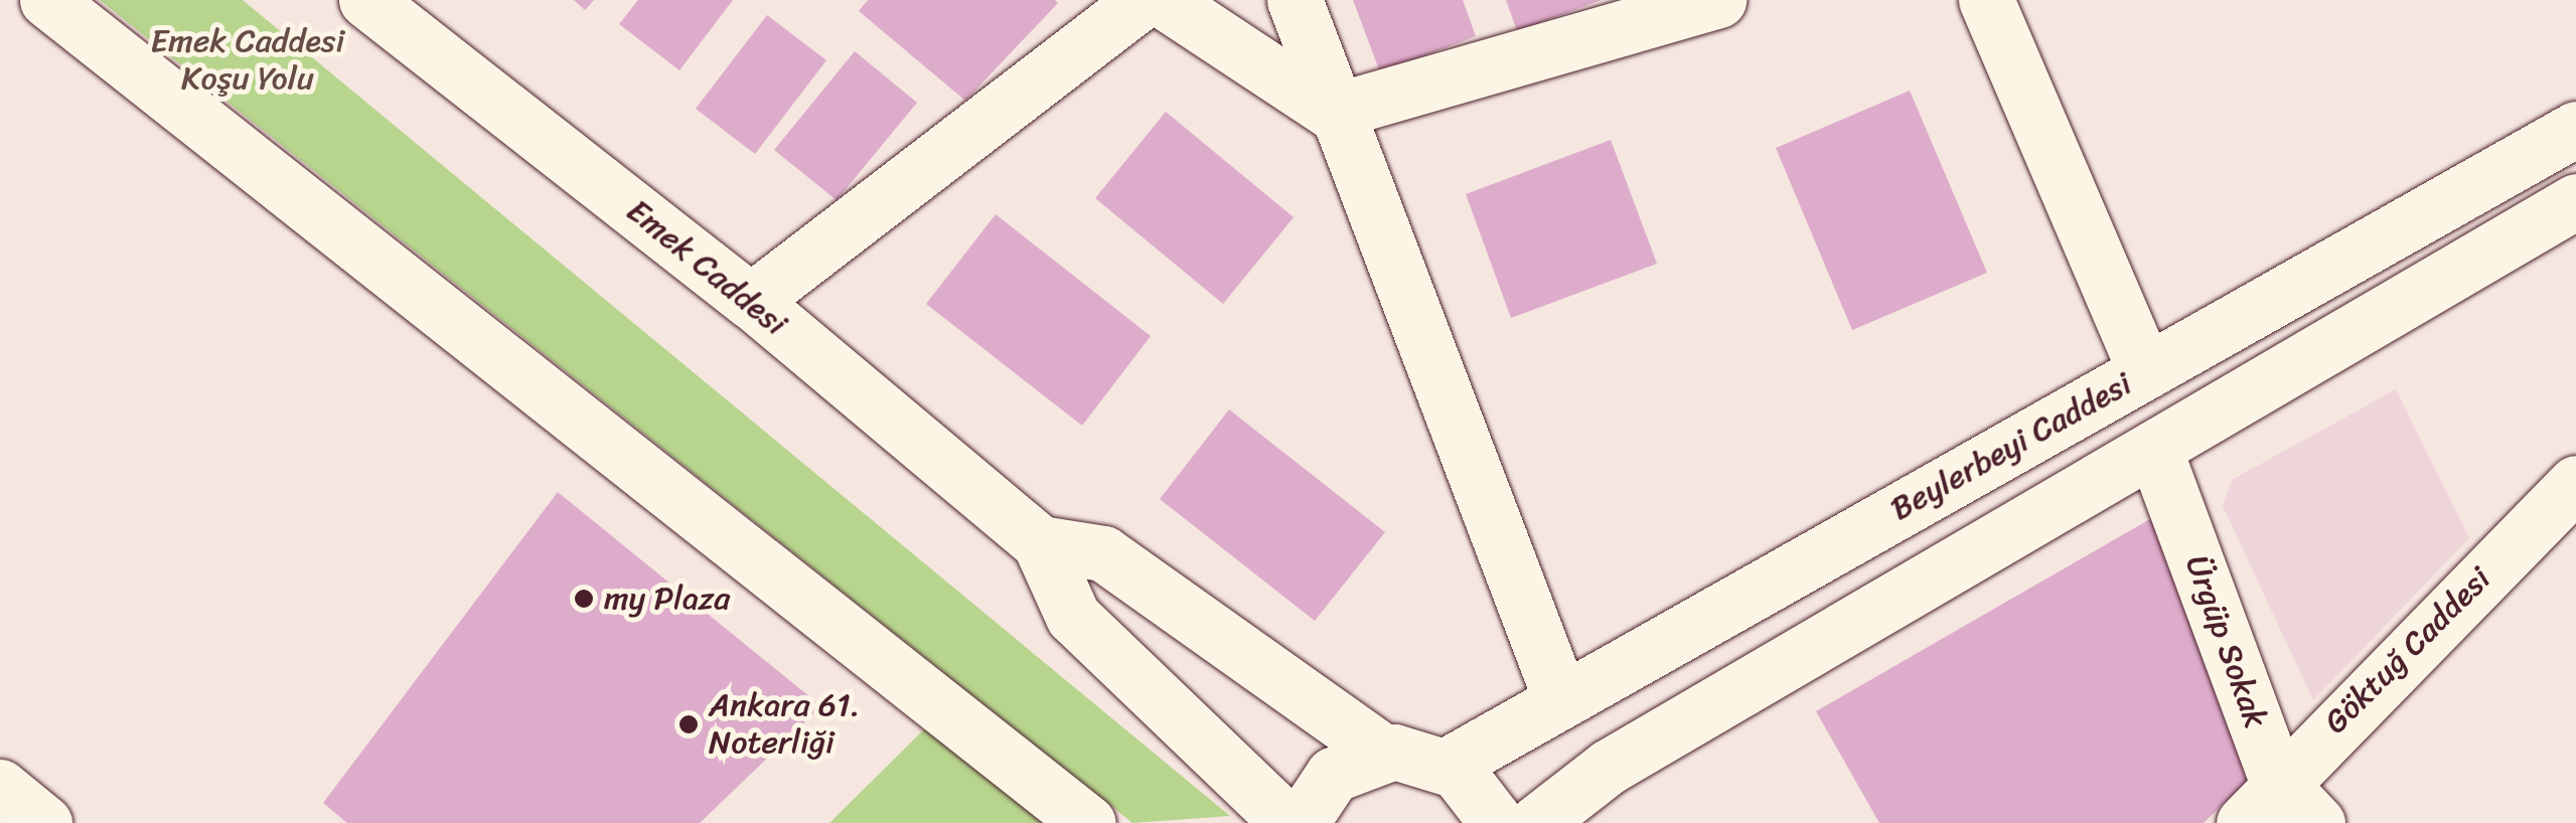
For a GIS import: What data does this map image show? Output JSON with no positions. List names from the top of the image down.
{
  "streets": {
    "street": [
      "Emek Caddesi",
      "Beylerbeyi Caddesi",
      "Ürgüp Sokak",
      "Göktuğ Caddesi"
    ]
  },
  "crossings": [
    ["Ürgüp Sokak", "Göktuğ Caddesi"]
  ],
  "parks": ["Emek Caddesi Koşu Yolu"],
  "places": ["my Plaza", "Ankara 61. Noterliği"]
}
